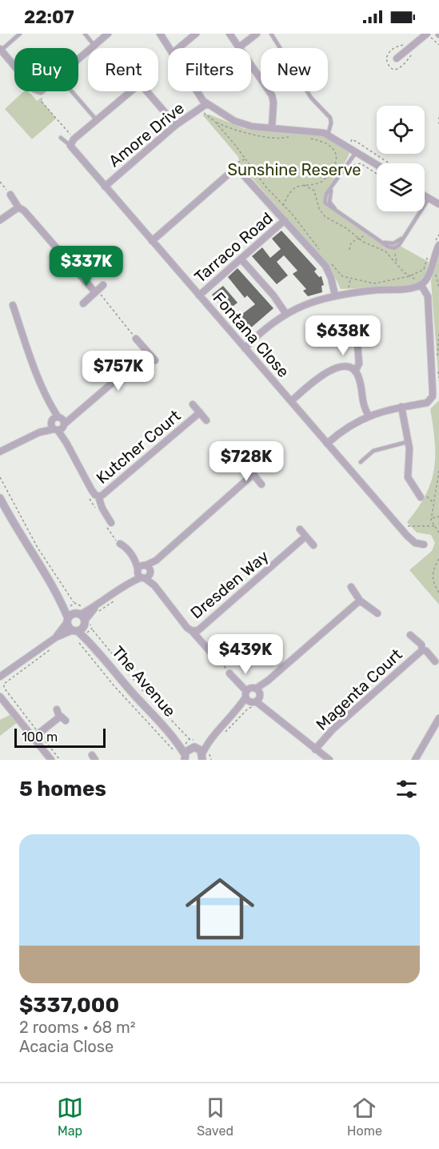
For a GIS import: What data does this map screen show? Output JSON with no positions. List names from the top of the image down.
{
  "streets": {
    "street": [
      "Amore Drive",
      "Tarraco Road",
      "Fontana Close",
      "Kutcher Court",
      "Dresden Way",
      "The Avenue",
      "Magenta Court"
    ]
  },
  "crossings": [
    ["Amore Drive", "Fontana Close"],
    ["Tarraco Road", "Fontana Close"]
  ],
  "parks": ["Sunshine Reserve"],
  "scale_bar": "100 m",
  "page": {
    "status": "22:07",
    "chip": [
      "Buy",
      "Rent",
      "Filters",
      "New"
    ],
    "price": [
      "$337K",
      "$638K",
      "$757K",
      "$728K",
      "$439K"
    ],
    "scale": "100 m",
    "heading": "5 homes",
    "list": [
      {
        "name": "$337,000",
        "note": "2 rooms · 68 m² · Acacia Close"
      }
    ],
    "tabs": ["Map", "Saved", "Home"]
  }
}
